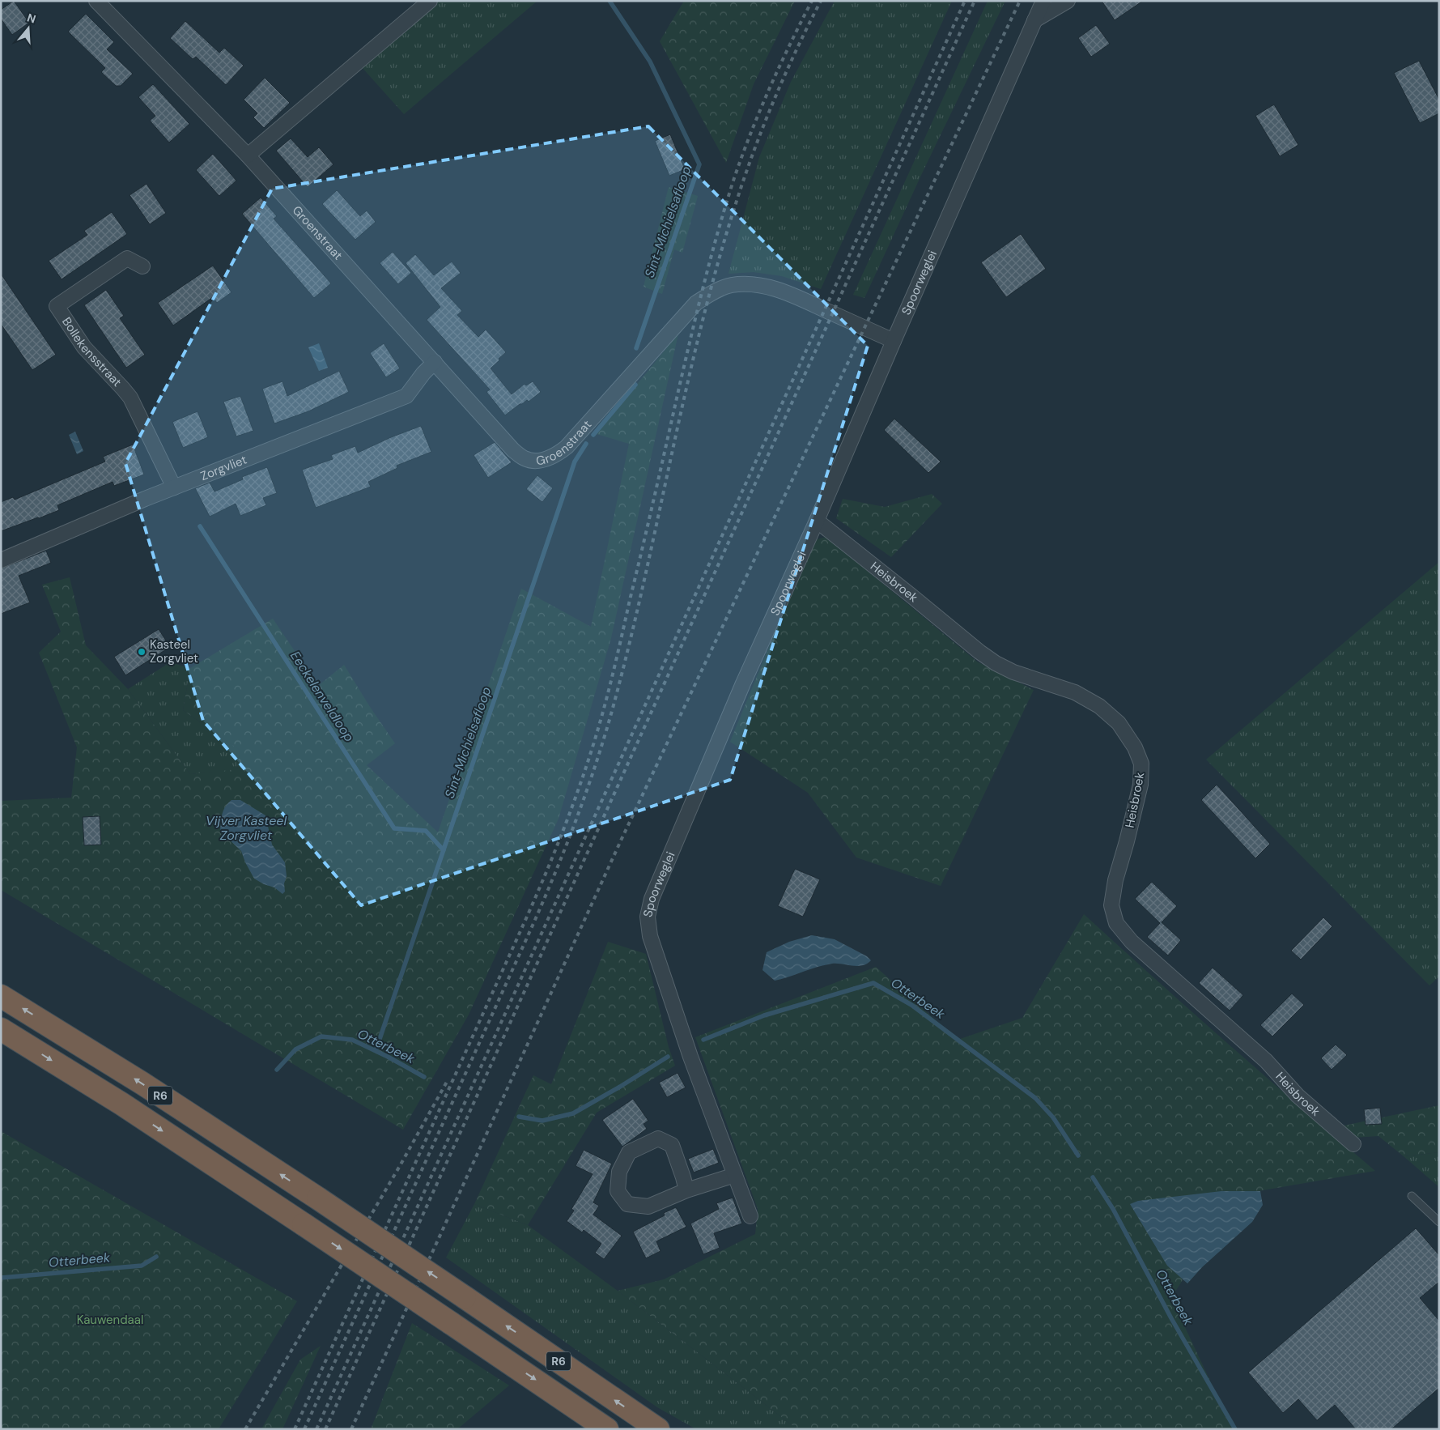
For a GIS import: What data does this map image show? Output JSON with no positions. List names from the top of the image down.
{
  "streets": {
    "highway": ["R6"],
    "street": [
      "Groenstraat",
      "Spoorweglei",
      "Bollekensstraat",
      "Zorgvliet",
      "Heisbroek"
    ]
  },
  "crossings": [
    ["Groenstraat", "Spoorweglei"],
    ["Groenstraat", "Zorgvliet"],
    ["Spoorweglei", "Heisbroek"],
    ["Bollekensstraat", "Zorgvliet"]
  ],
  "water": [
    "Sint-Michielsafloop",
    "Eeckelenveldloop",
    "Vijver Kasteel Zorgvliet",
    "Otterbeek"
  ],
  "parks": ["Kauwendaal"],
  "places": ["Kasteel Zorgvliet"],
  "north": "top"
}
